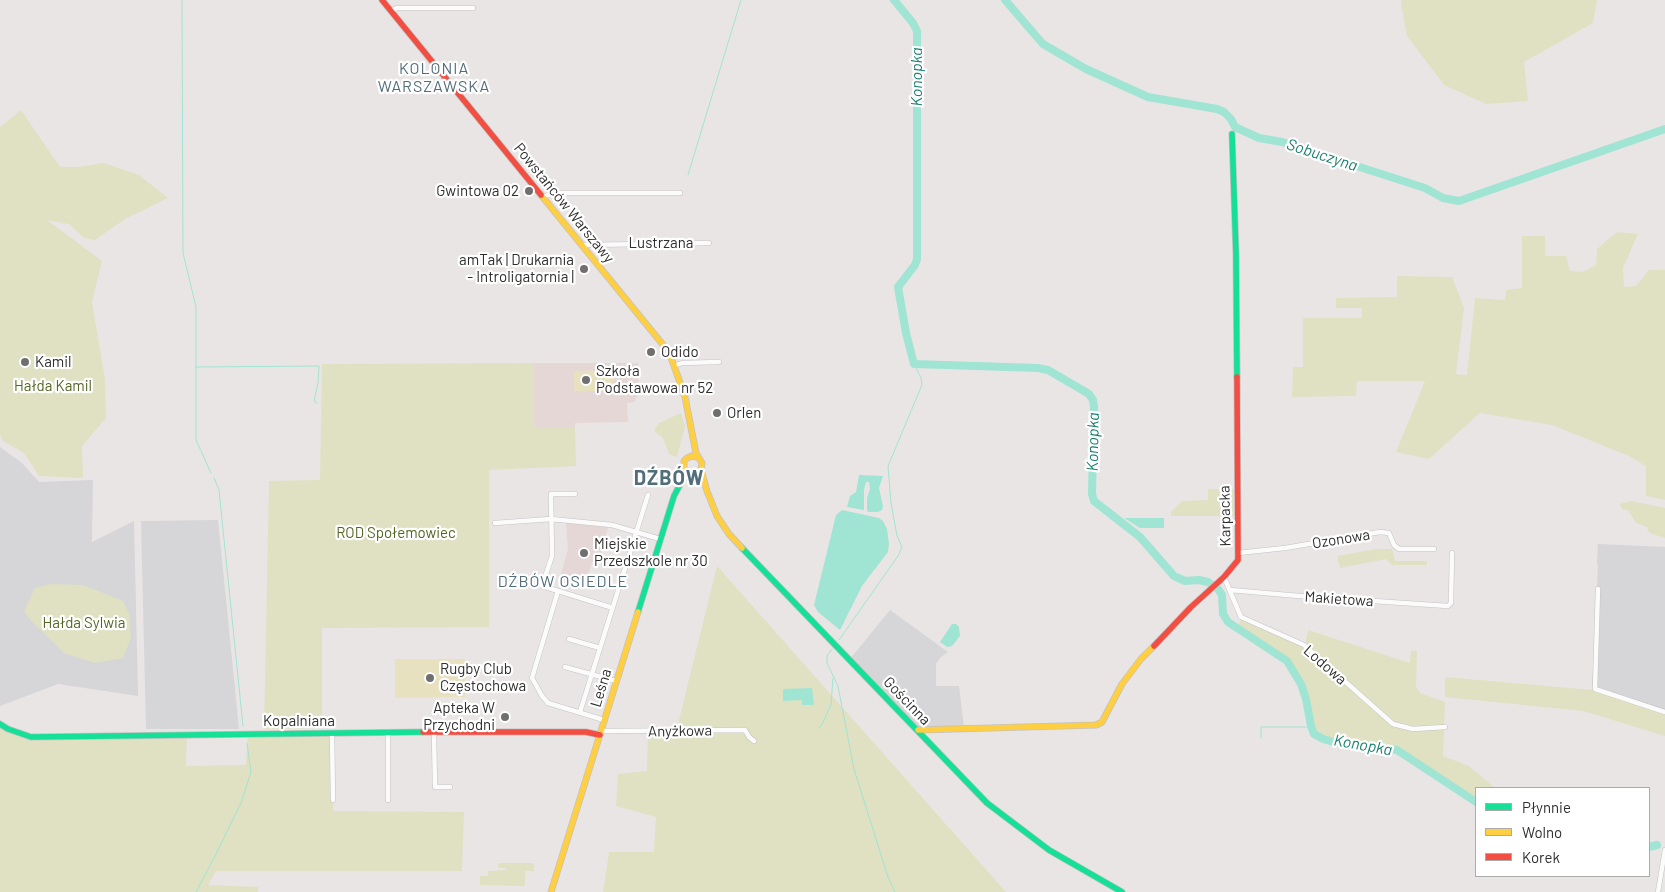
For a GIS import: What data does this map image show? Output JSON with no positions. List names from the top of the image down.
{
  "streets": {
    "street": [
      "Powstańców Warszawy",
      "Lustrzana",
      "Karpacka",
      "Ozonowa",
      "Makietowa",
      "Lodowa",
      "Leśna",
      "Gościnna",
      "Kopalniana",
      "Anyżkowa"
    ]
  },
  "crossings": [
    ["Powstańców Warszawy", "Lustrzana"],
    ["Powstańców Warszawy", "Leśna"],
    ["Powstańców Warszawy", "Gościnna"],
    ["Karpacka", "Ozonowa"],
    ["Karpacka", "Lodowa"],
    ["Karpacka", "Gościnna"],
    ["Makietowa", "Lodowa"],
    ["Leśna", "Gościnna"],
    ["Leśna", "Kopalniana"],
    ["Leśna", "Anyżkowa"],
    ["Kopalniana", "Anyżkowa"]
  ],
  "districts": ["KOLONIA WARSZAWSKA", "DŹBÓW", "DŹBÓW OSIEDLE"],
  "water": ["Konopka", "Sobuczyna"],
  "parks": ["Hałda Kamil", "ROD Społemowiec", "Hałda Sylwia"],
  "places": [
    "Gwintowa 02",
    "amTak | Drukarnia - Introligatornia |",
    "Odido",
    "Kamil",
    "Szkoła Podstawowa nr 52",
    "Orlen",
    "Miejskie Przedszkole nr 30",
    "Rugby Club Częstochowa",
    "Apteka W Przychodni"
  ],
  "legend": ["Płynnie", "Wolno", "Korek"]
}
